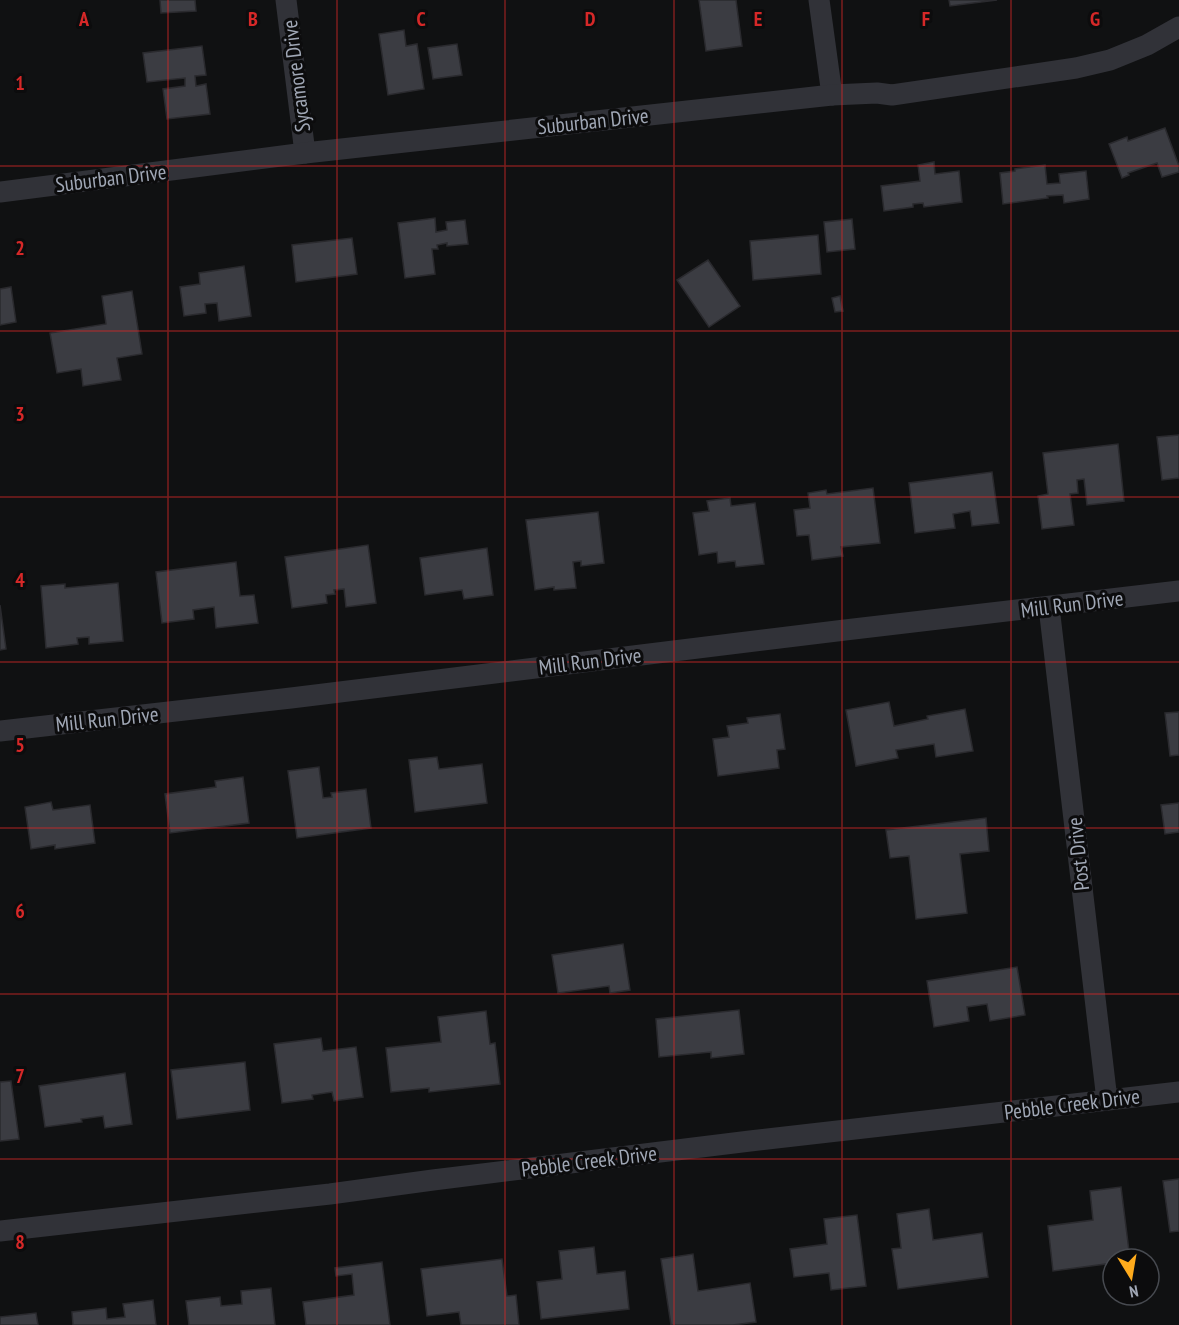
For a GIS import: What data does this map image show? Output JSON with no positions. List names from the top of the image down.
{
  "streets": {
    "street": [
      "Sycamore Drive",
      "Suburban Drive",
      "Mill Run Drive",
      "Post Drive",
      "Pebble Creek Drive"
    ]
  },
  "crossings": [
    ["Sycamore Drive", "Suburban Drive"],
    ["Mill Run Drive", "Post Drive"],
    ["Post Drive", "Pebble Creek Drive"]
  ],
  "north": "bottom",
  "grid": {
    "columns": [
      "A",
      "B",
      "C",
      "D",
      "E",
      "F",
      "G"
    ],
    "rows": [
      "1",
      "2",
      "3",
      "4",
      "5",
      "6",
      "7",
      "8"
    ]
  }
}
